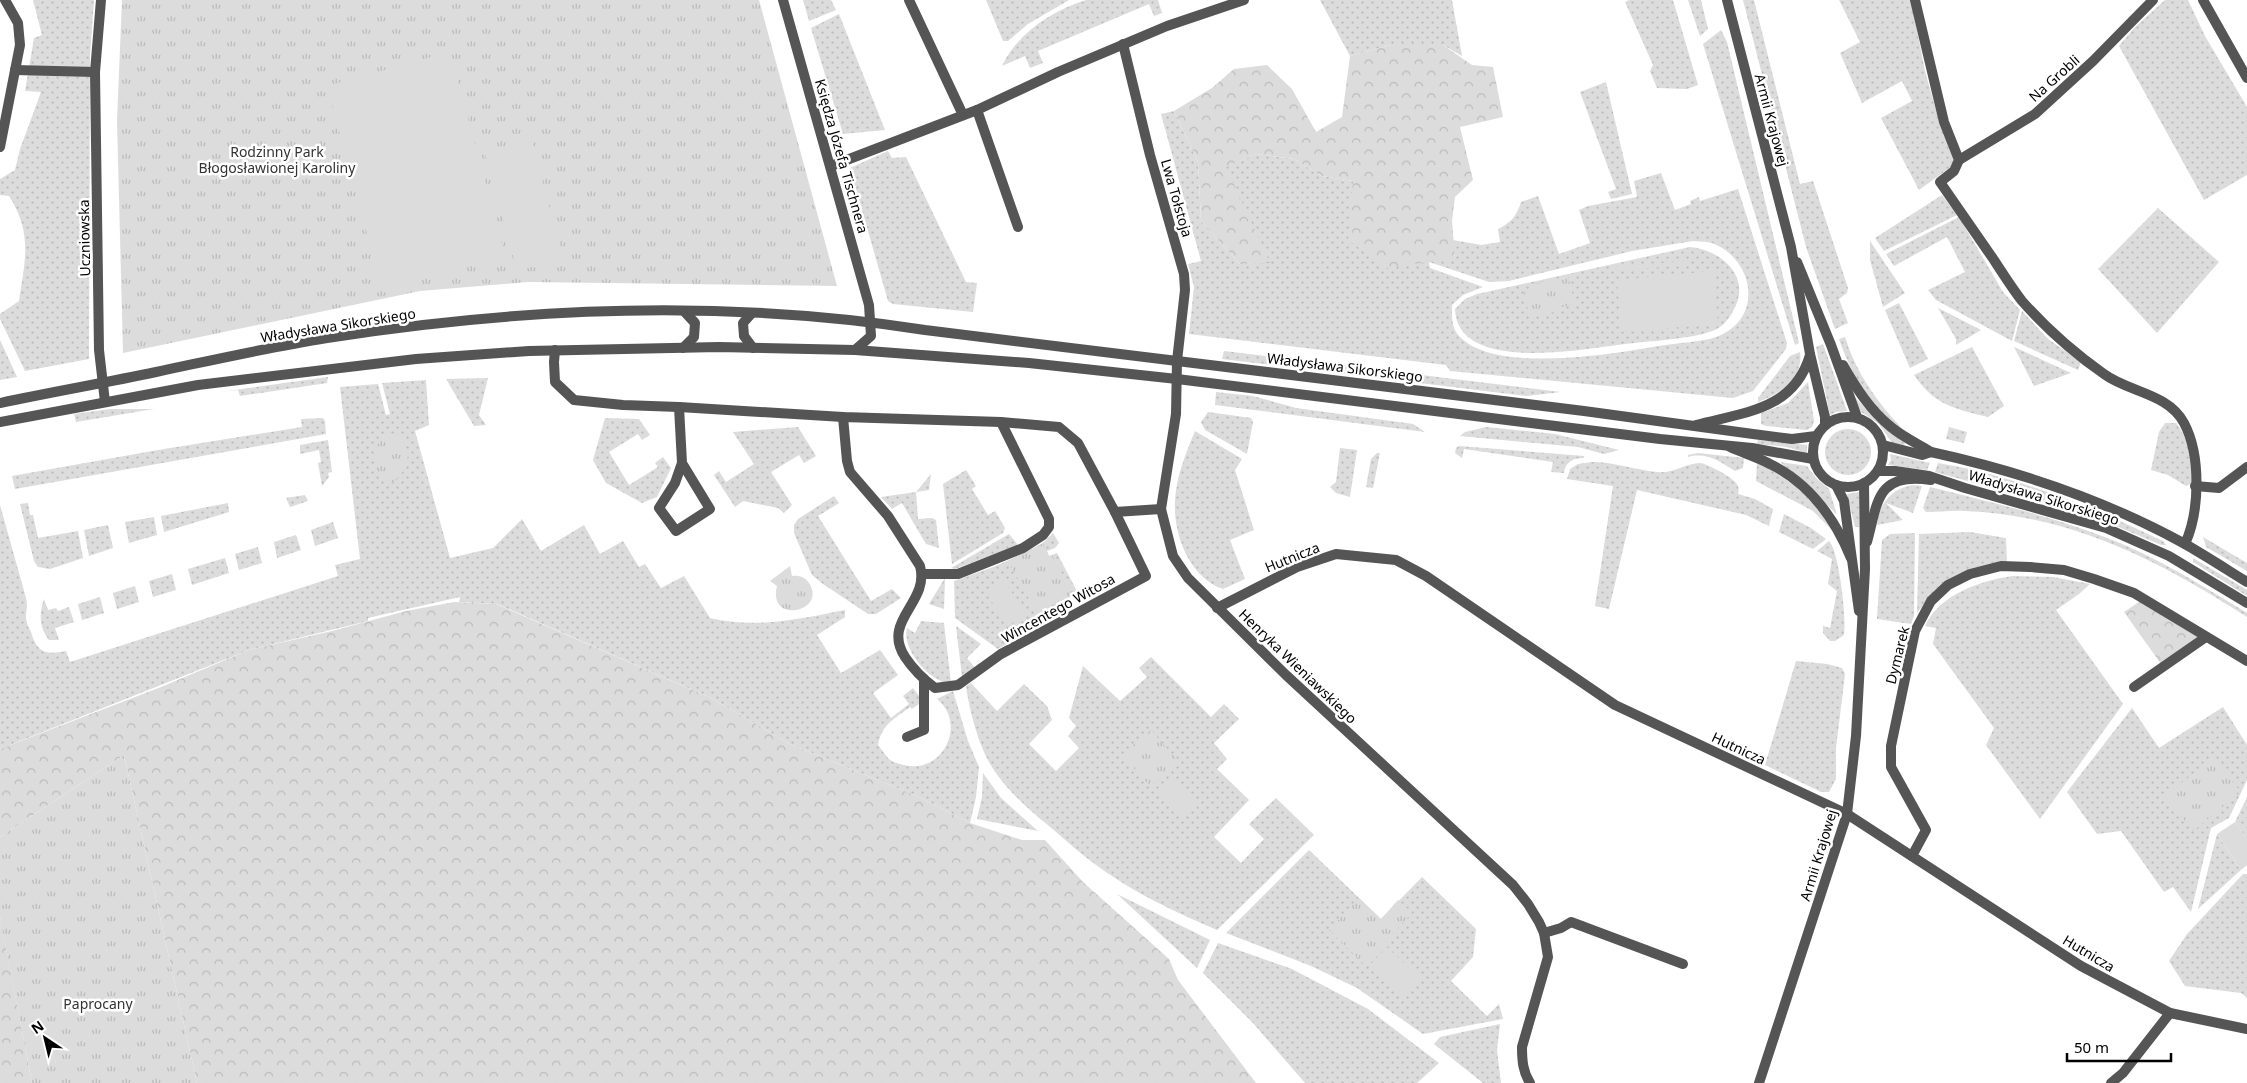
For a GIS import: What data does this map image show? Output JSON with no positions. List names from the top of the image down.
{
  "streets": {
    "street": [
      "Na Grobli",
      "Armii Krajowej",
      "Księdza Józefa Tischnera",
      "Lwa Tołstoja",
      "Uczniowska",
      "Władysława Sikorskiego",
      "Hutnicza",
      "Wincentego Witosa",
      "Dymarek",
      "Henryka Wieniawskiego"
    ]
  },
  "crossings": [
    ["Armii Krajowej", "Władysława Sikorskiego"],
    ["Armii Krajowej", "Hutnicza"],
    ["Księdza Józefa Tischnera", "Władysława Sikorskiego"],
    ["Lwa Tołstoja", "Władysława Sikorskiego"],
    ["Lwa Tołstoja", "Henryka Wieniawskiego"],
    ["Uczniowska", "Władysława Sikorskiego"],
    ["Władysława Sikorskiego", "Henryka Wieniawskiego"],
    ["Hutnicza", "Dymarek"],
    ["Hutnicza", "Henryka Wieniawskiego"]
  ],
  "parks": ["Rodzinny Park Błogosławionej Karoliny", "Paprocany"],
  "scale_bar": "50 m",
  "north": "top left"
}
